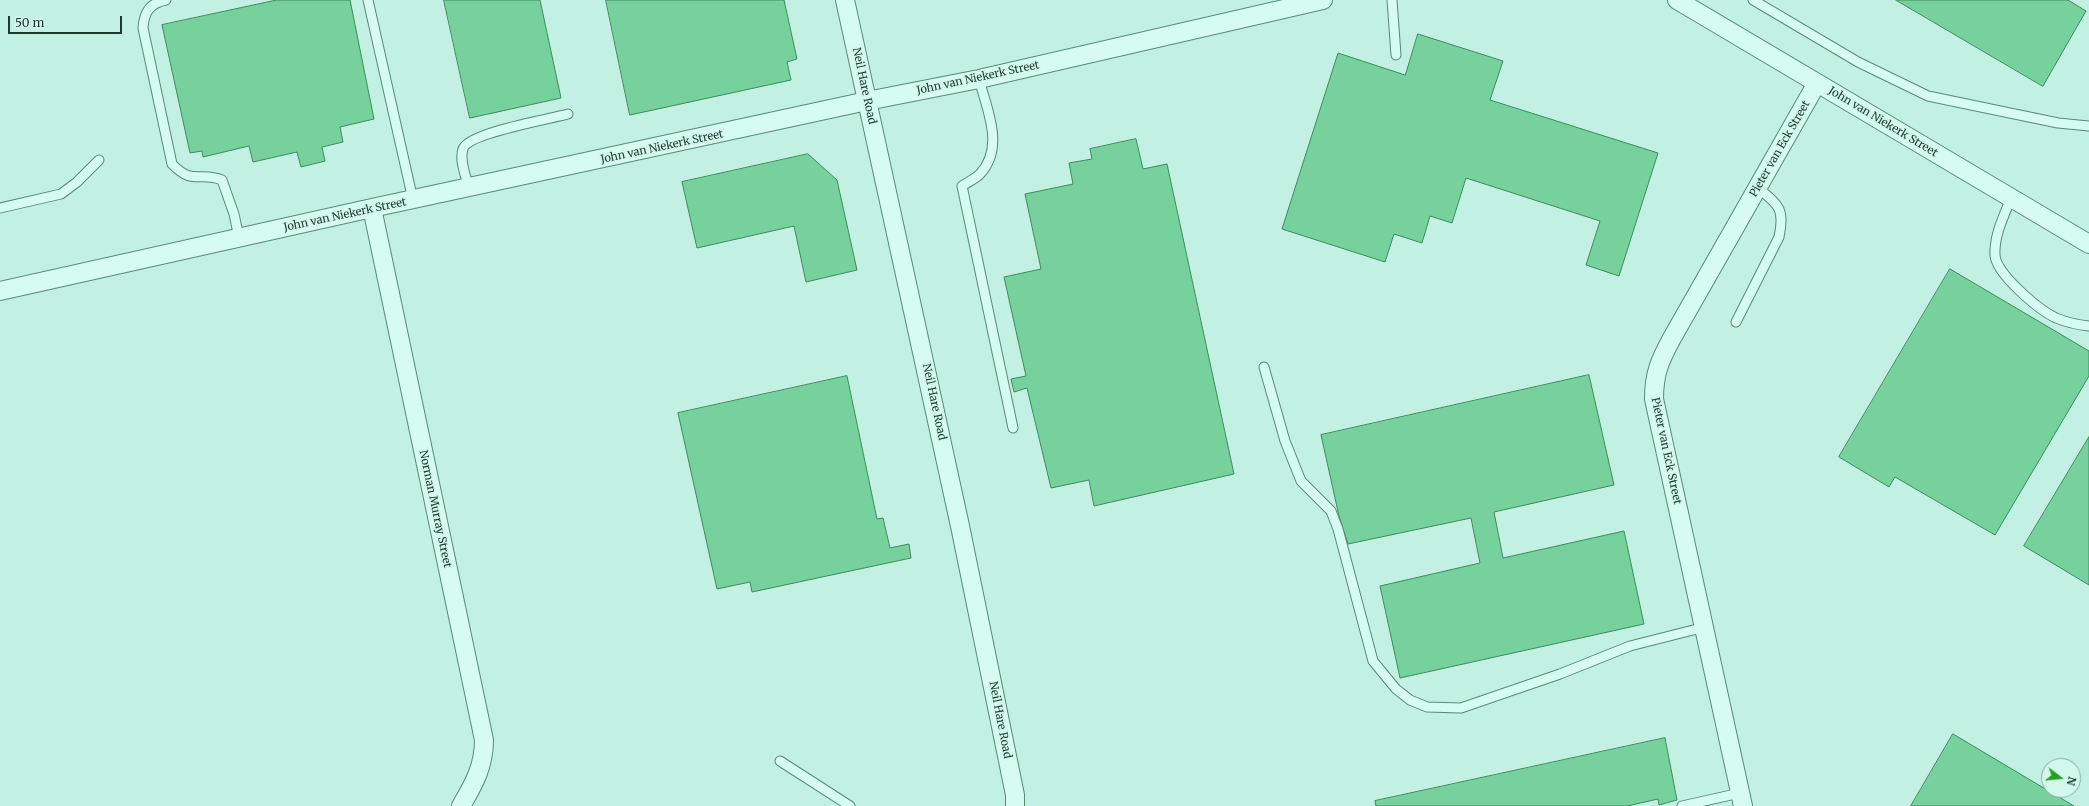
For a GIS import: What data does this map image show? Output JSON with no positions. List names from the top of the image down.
{
  "streets": {
    "street": [
      "John van Niekerk Street",
      "Neil Hare Road",
      "Pieter van Eck Street",
      "Norman Murray Street"
    ]
  },
  "crossings": [
    ["John van Niekerk Street", "Neil Hare Road"],
    ["John van Niekerk Street", "Pieter van Eck Street"],
    ["John van Niekerk Street", "Norman Murray Street"]
  ],
  "scale_bar": "50 m",
  "north": "right"
}
